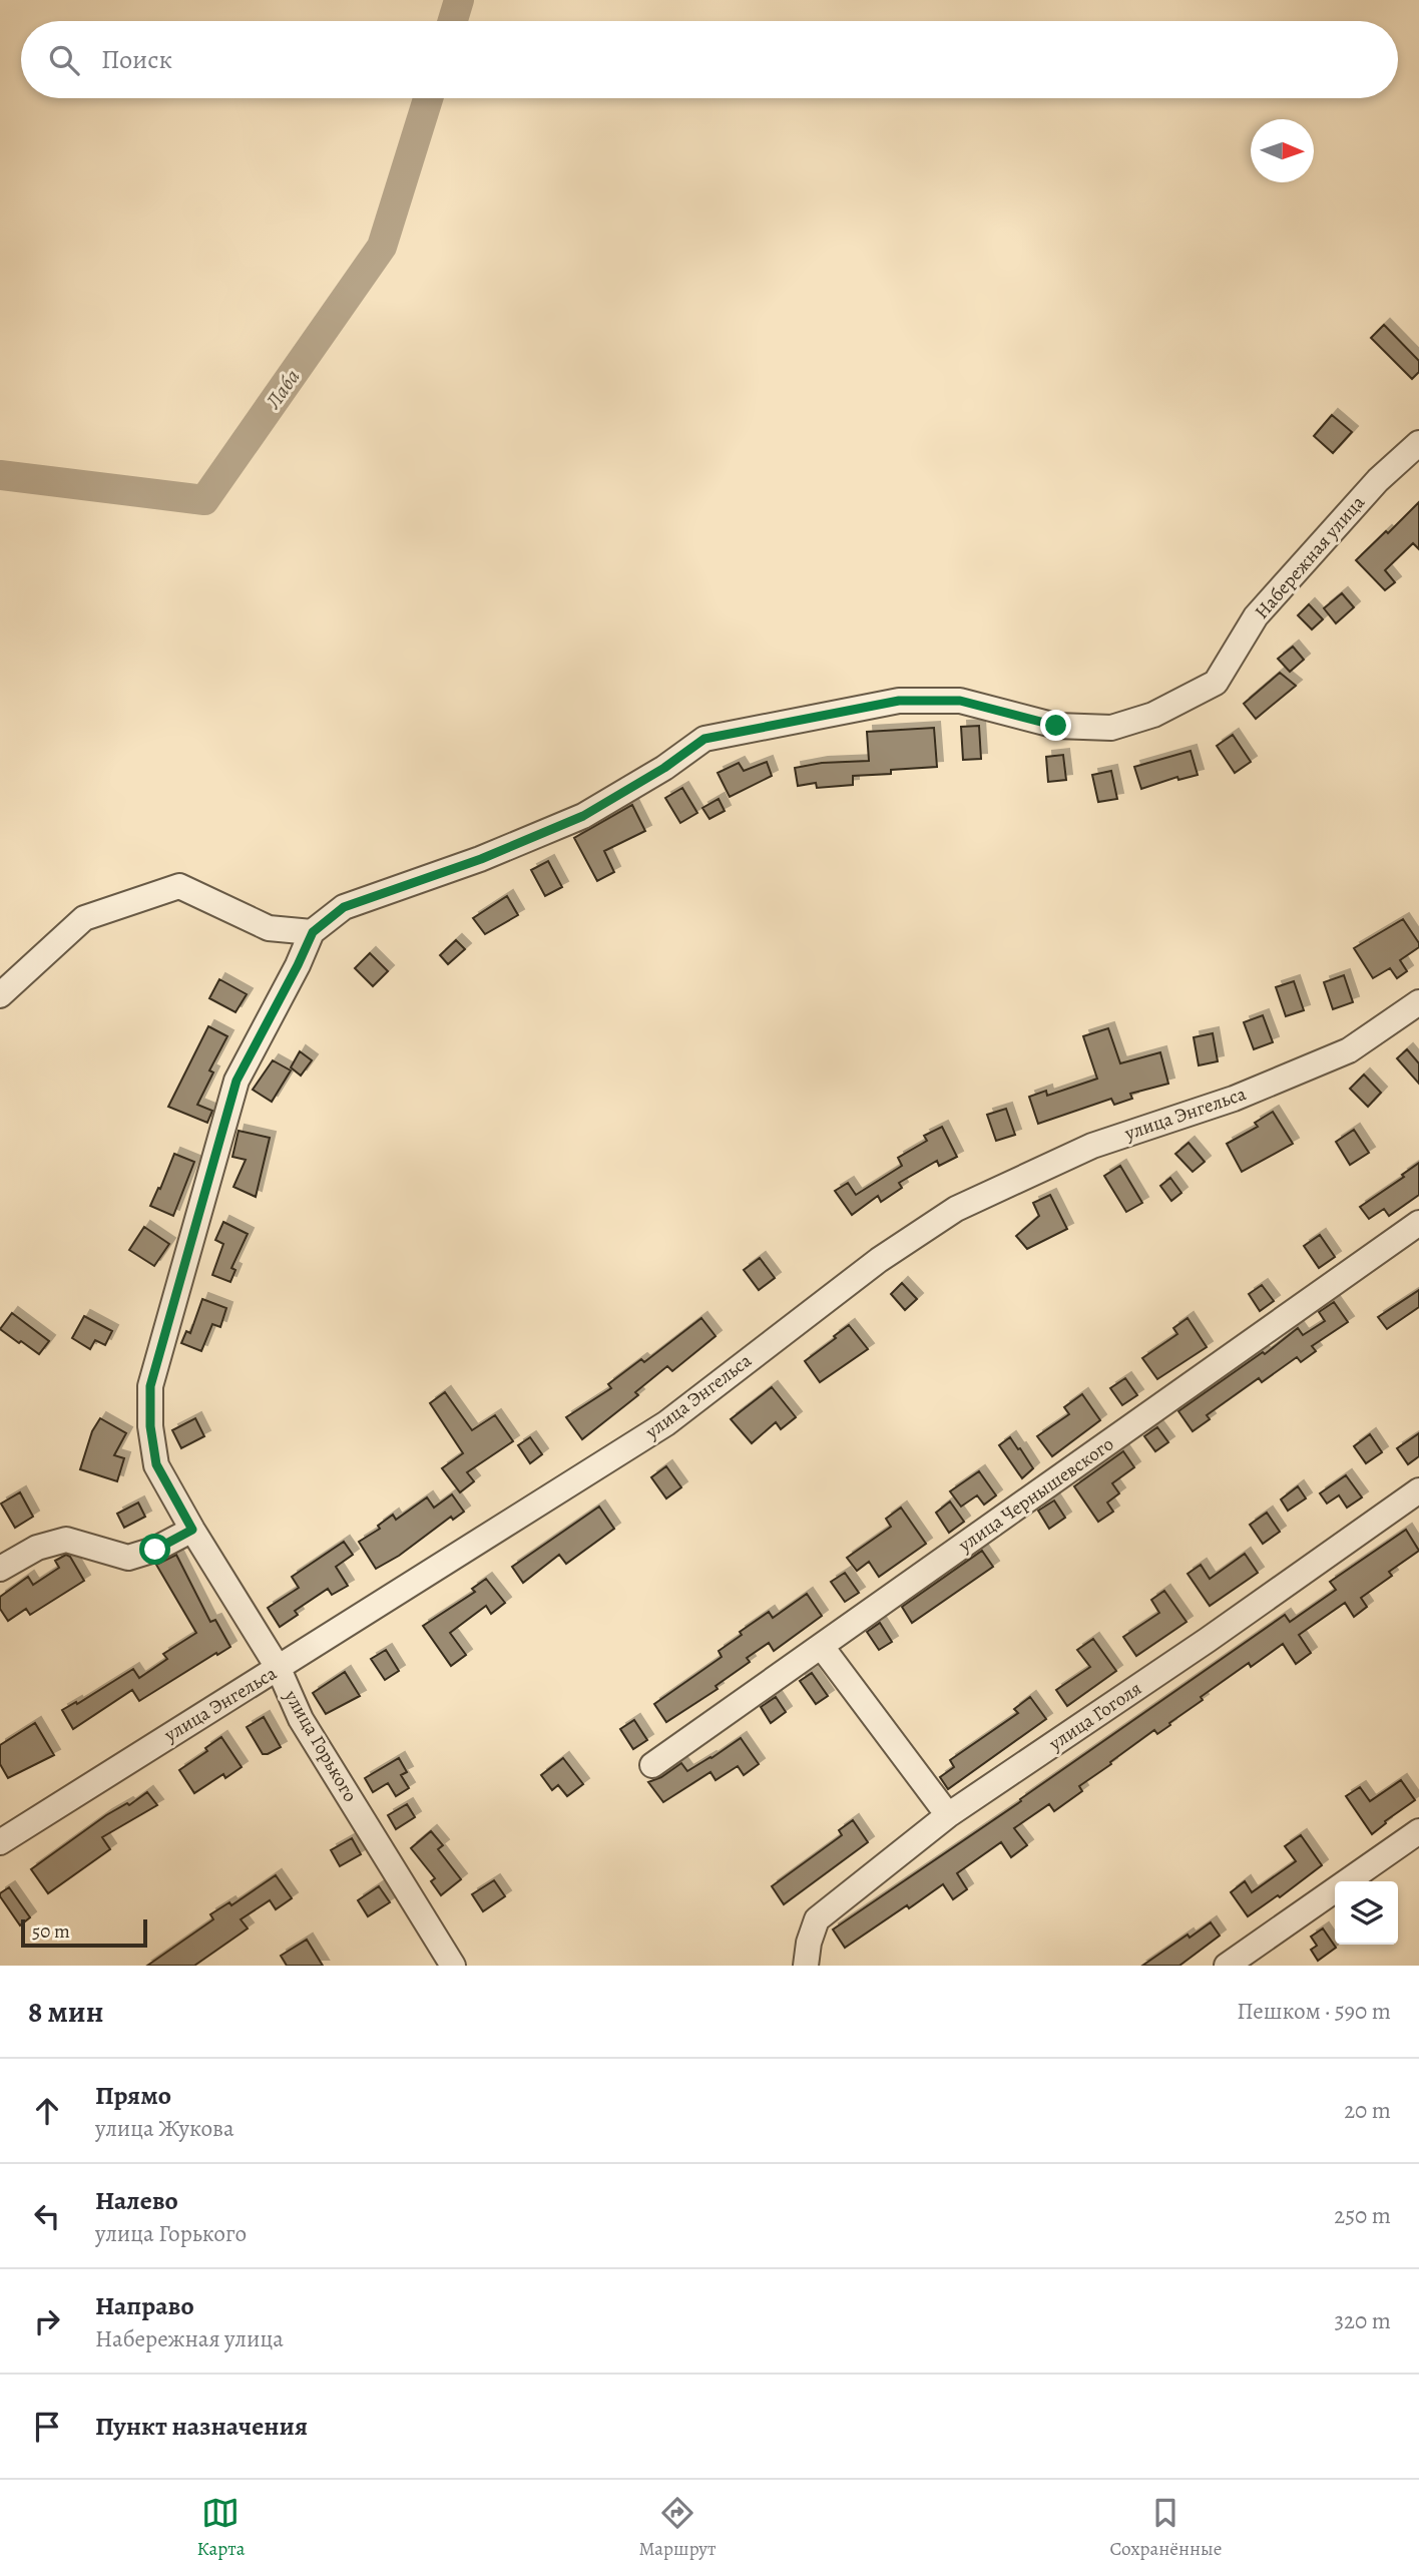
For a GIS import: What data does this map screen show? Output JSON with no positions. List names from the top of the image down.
{
  "streets": {
    "street": [
      "Набережная улица",
      "улица Энгельса",
      "улица Чернышевского",
      "улица Гоголя",
      "улица Горького"
    ]
  },
  "crossings": [
    ["Набережная улица", "улица Горького"],
    ["улица Энгельса", "улица Горького"]
  ],
  "water": ["Лаба"],
  "scale_bar": "50 m",
  "north": "right",
  "page": {
    "search": "Поиск",
    "scale": "50 m",
    "heading": ["8 мин", "Пешком · 590 m"],
    "list": [
      ["Прямо", "улица Жукова", "20 m"],
      ["Налево", "улица Горького", "250 m"],
      ["Направо", "Набережная улица", "320 m"],
      "Пункт назначения"
    ],
    "nav": ["Карта", "Маршрут", "Сохранённые"]
  }
}
